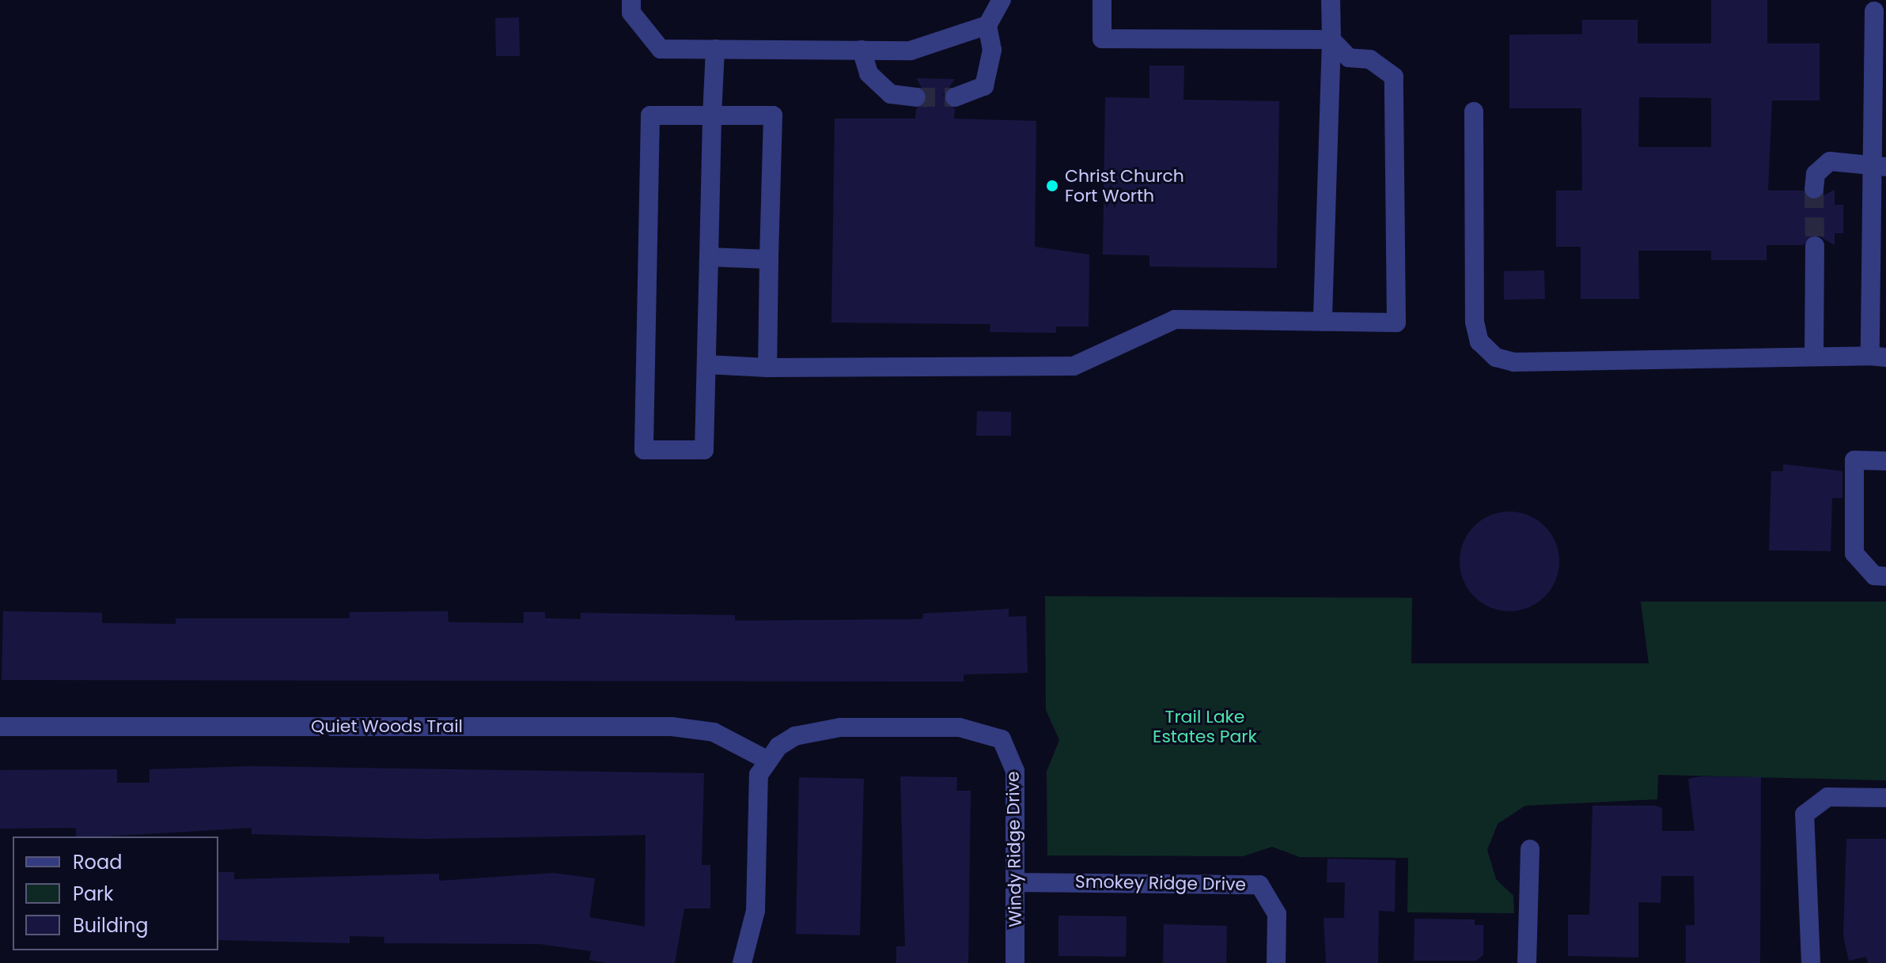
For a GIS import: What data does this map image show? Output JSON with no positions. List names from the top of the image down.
{
  "streets": {
    "street": ["Quiet Woods Trail", "Windy Ridge Drive", "Smokey Ridge Drive"]
  },
  "crossings": [
    ["Quiet Woods Trail", "Windy Ridge Drive"],
    ["Windy Ridge Drive", "Smokey Ridge Drive"]
  ],
  "parks": ["Trail Lake Estates Park"],
  "places": ["Christ Church Fort Worth"],
  "legend": ["Road", "Park", "Building"]
}
